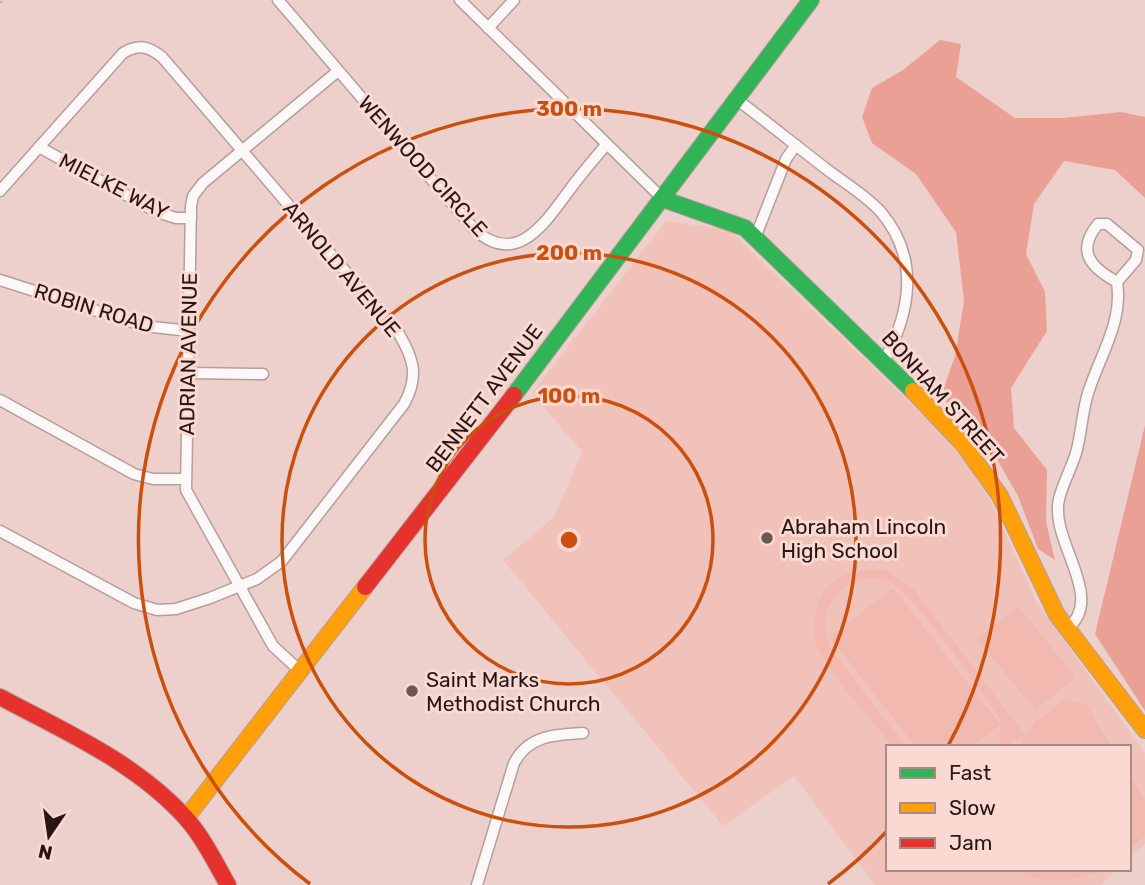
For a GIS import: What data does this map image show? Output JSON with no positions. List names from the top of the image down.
{
  "streets": {
    "main road": ["BONHAM STREET", "BENNETT AVENUE"],
    "street": [
      "WENWOOD CIRCLE",
      "MIELKE WAY",
      "ARNOLD AVENUE",
      "ROBIN ROAD",
      "ADRIAN AVENUE"
    ]
  },
  "crossings": [
    ["WENWOOD CIRCLE", "ADRIAN AVENUE"],
    ["MIELKE WAY", "ARNOLD AVENUE"],
    ["MIELKE WAY", "ADRIAN AVENUE"],
    ["ARNOLD AVENUE", "ADRIAN AVENUE"],
    ["ROBIN ROAD", "ADRIAN AVENUE"],
    ["ADRIAN AVENUE", "BENNETT AVENUE"],
    ["BONHAM STREET", "BENNETT AVENUE"]
  ],
  "places": ["Abraham Lincoln High School", "Saint Marks Methodist Church"],
  "legend": ["Fast", "Slow", "Jam"],
  "north": "bottom",
  "rings": ["300 m", "200 m", "100 m"]
}
